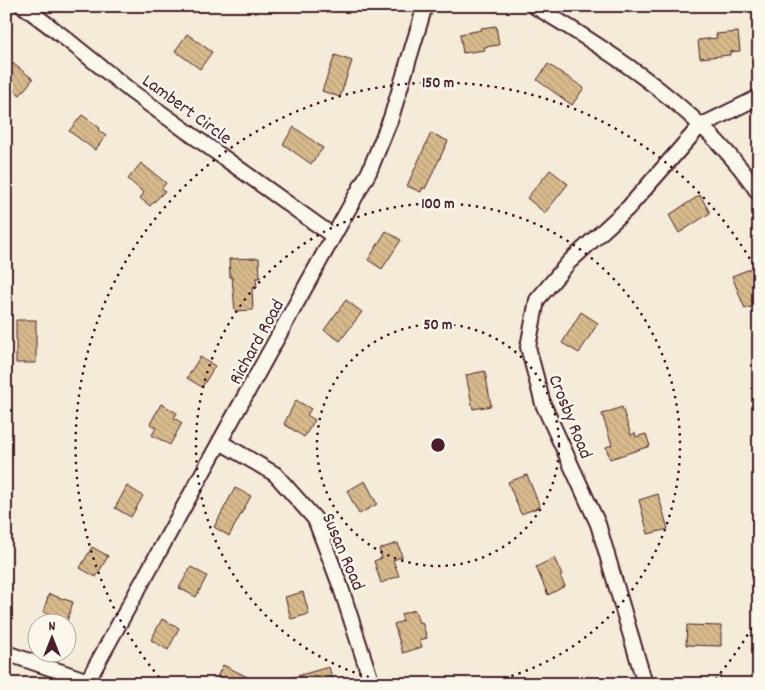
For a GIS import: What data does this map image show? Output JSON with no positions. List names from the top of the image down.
{
  "streets": {
    "street": [
      "Lambert Circle",
      "Richard Road",
      "Crosby Road",
      "Susan Road"
    ]
  },
  "crossings": [
    ["Lambert Circle", "Richard Road"],
    ["Richard Road", "Susan Road"]
  ],
  "north": "top",
  "rings": ["150 m", "100 m", "50 m"]
}
